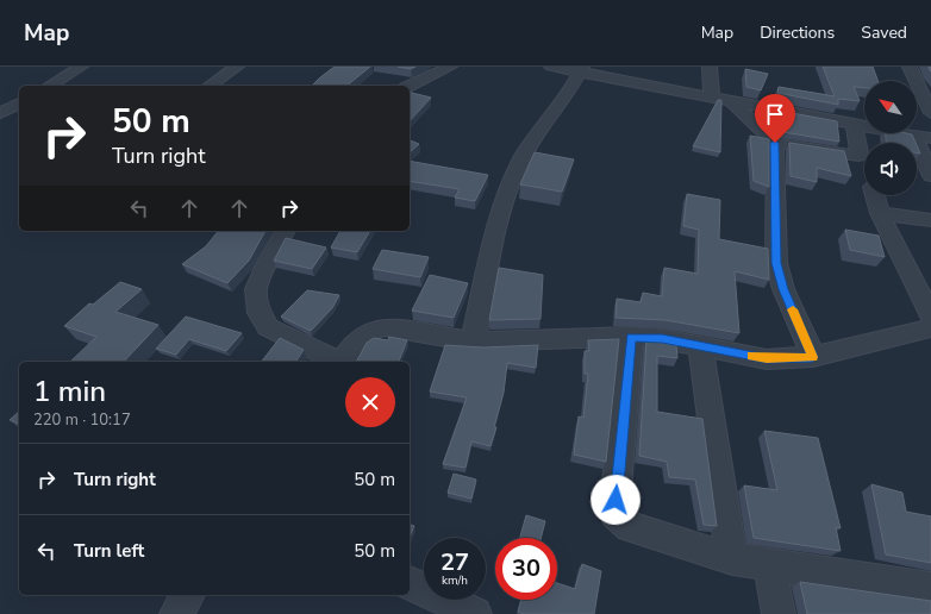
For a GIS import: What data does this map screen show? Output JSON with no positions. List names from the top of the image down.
{
  "north": "top left",
  "page": {
    "header": "Map",
    "nav": ["Map", "Directions", "Saved"],
    "turn": ["50 m", "Turn right"],
    "heading": ["1 min", "220 m · 10:17"],
    "list": [
      {
        "name": "Turn right",
        "value": "50 m"
      },
      {
        "name": "Turn left",
        "value": "50 m"
      }
    ],
    "speed": "27 km/h",
    "limit": "30"
  }
}
